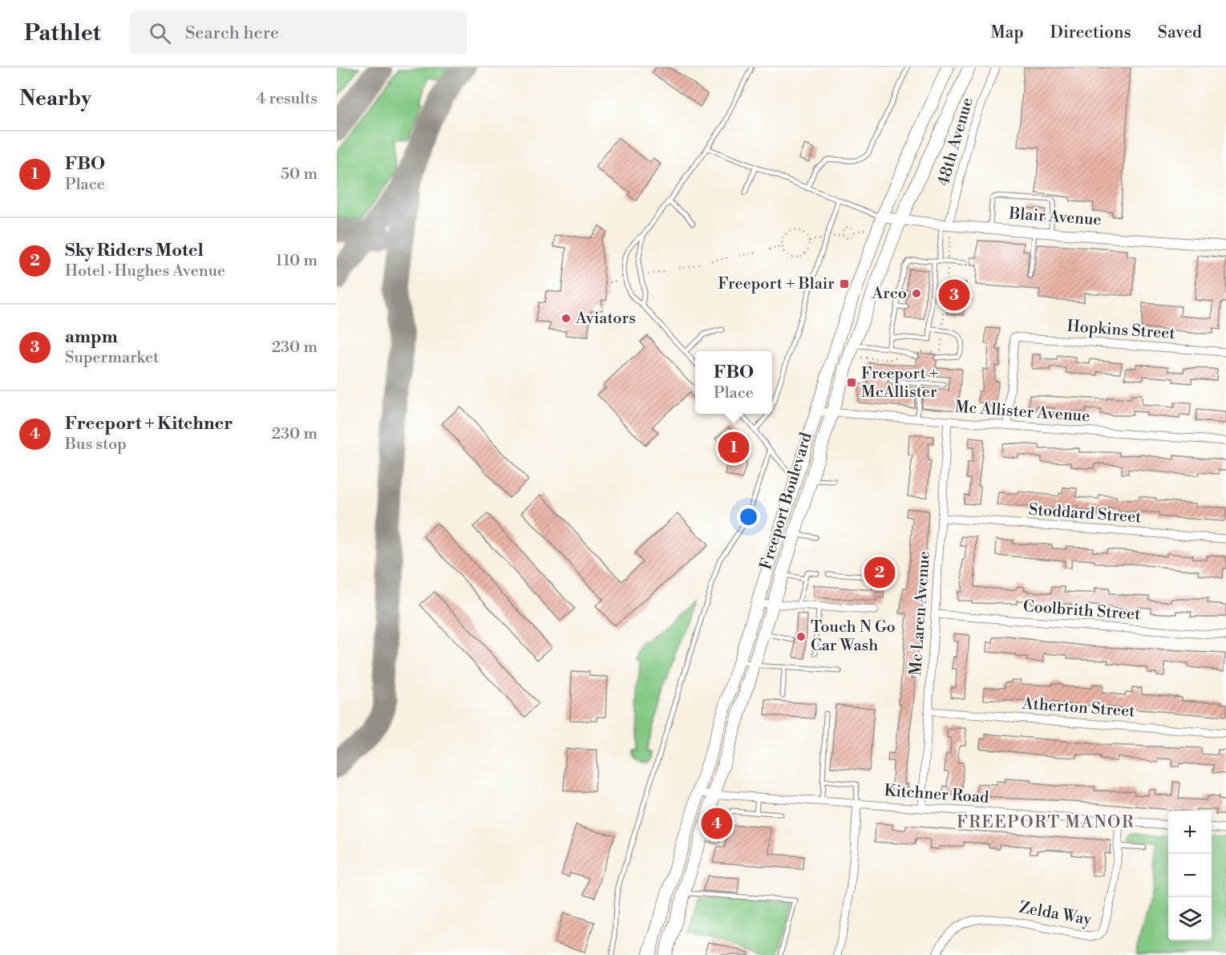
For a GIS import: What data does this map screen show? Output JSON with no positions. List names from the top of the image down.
{
  "streets": {
    "main road": ["Freeport Boulevard"],
    "street": [
      "48th Avenue",
      "Blair Avenue",
      "Hopkins Street",
      "Mc Allister Avenue",
      "Stoddard Street",
      "Coolbrith Street",
      "Mc Laren Avenue",
      "Atherton Street",
      "Kitchner Road",
      "Zelda Way"
    ]
  },
  "crossings": [
    ["48th Avenue", "Blair Avenue"],
    ["Blair Avenue", "Freeport Boulevard"],
    ["Hopkins Street", "Mc Allister Avenue"],
    ["Mc Allister Avenue", "Freeport Boulevard"],
    ["Mc Allister Avenue", "Mc Laren Avenue"],
    ["Freeport Boulevard", "Kitchner Road"],
    ["Stoddard Street", "Mc Laren Avenue"],
    ["Coolbrith Street", "Mc Laren Avenue"],
    ["Mc Laren Avenue", "Atherton Street"],
    ["Mc Laren Avenue", "Kitchner Road"],
    ["Kitchner Road", "Zelda Way"]
  ],
  "districts": ["FREEPORT MANOR"],
  "places": {
    "transit": ["Freeport + Blair", "Freeport + McAllister"],
    "other": ["Arco", "Aviators", "Touch N Go Car Wash"]
  },
  "page": {
    "header": "Pathlet",
    "search": "Search here",
    "nav": ["Map", "Directions", "Saved"],
    "heading": ["Nearby", "4 results"],
    "list": [
      {
        "mark": "1",
        "name": "FBO",
        "note": "Place",
        "value": "50 m"
      },
      {
        "mark": "2",
        "name": "Sky Riders Motel",
        "note": "Hotel · Hughes Avenue",
        "value": "110 m"
      },
      {
        "mark": "3",
        "name": "ampm",
        "note": "Supermarket",
        "value": "230 m"
      },
      {
        "mark": "4",
        "name": "Freeport + Kitchner",
        "note": "Bus stop",
        "value": "230 m"
      }
    ],
    "pins": [
      "3",
      "1",
      "2",
      "4"
    ],
    "popup": ["FBO", "Place"],
    "map_buttons": ["+", "−"]
  }
}
